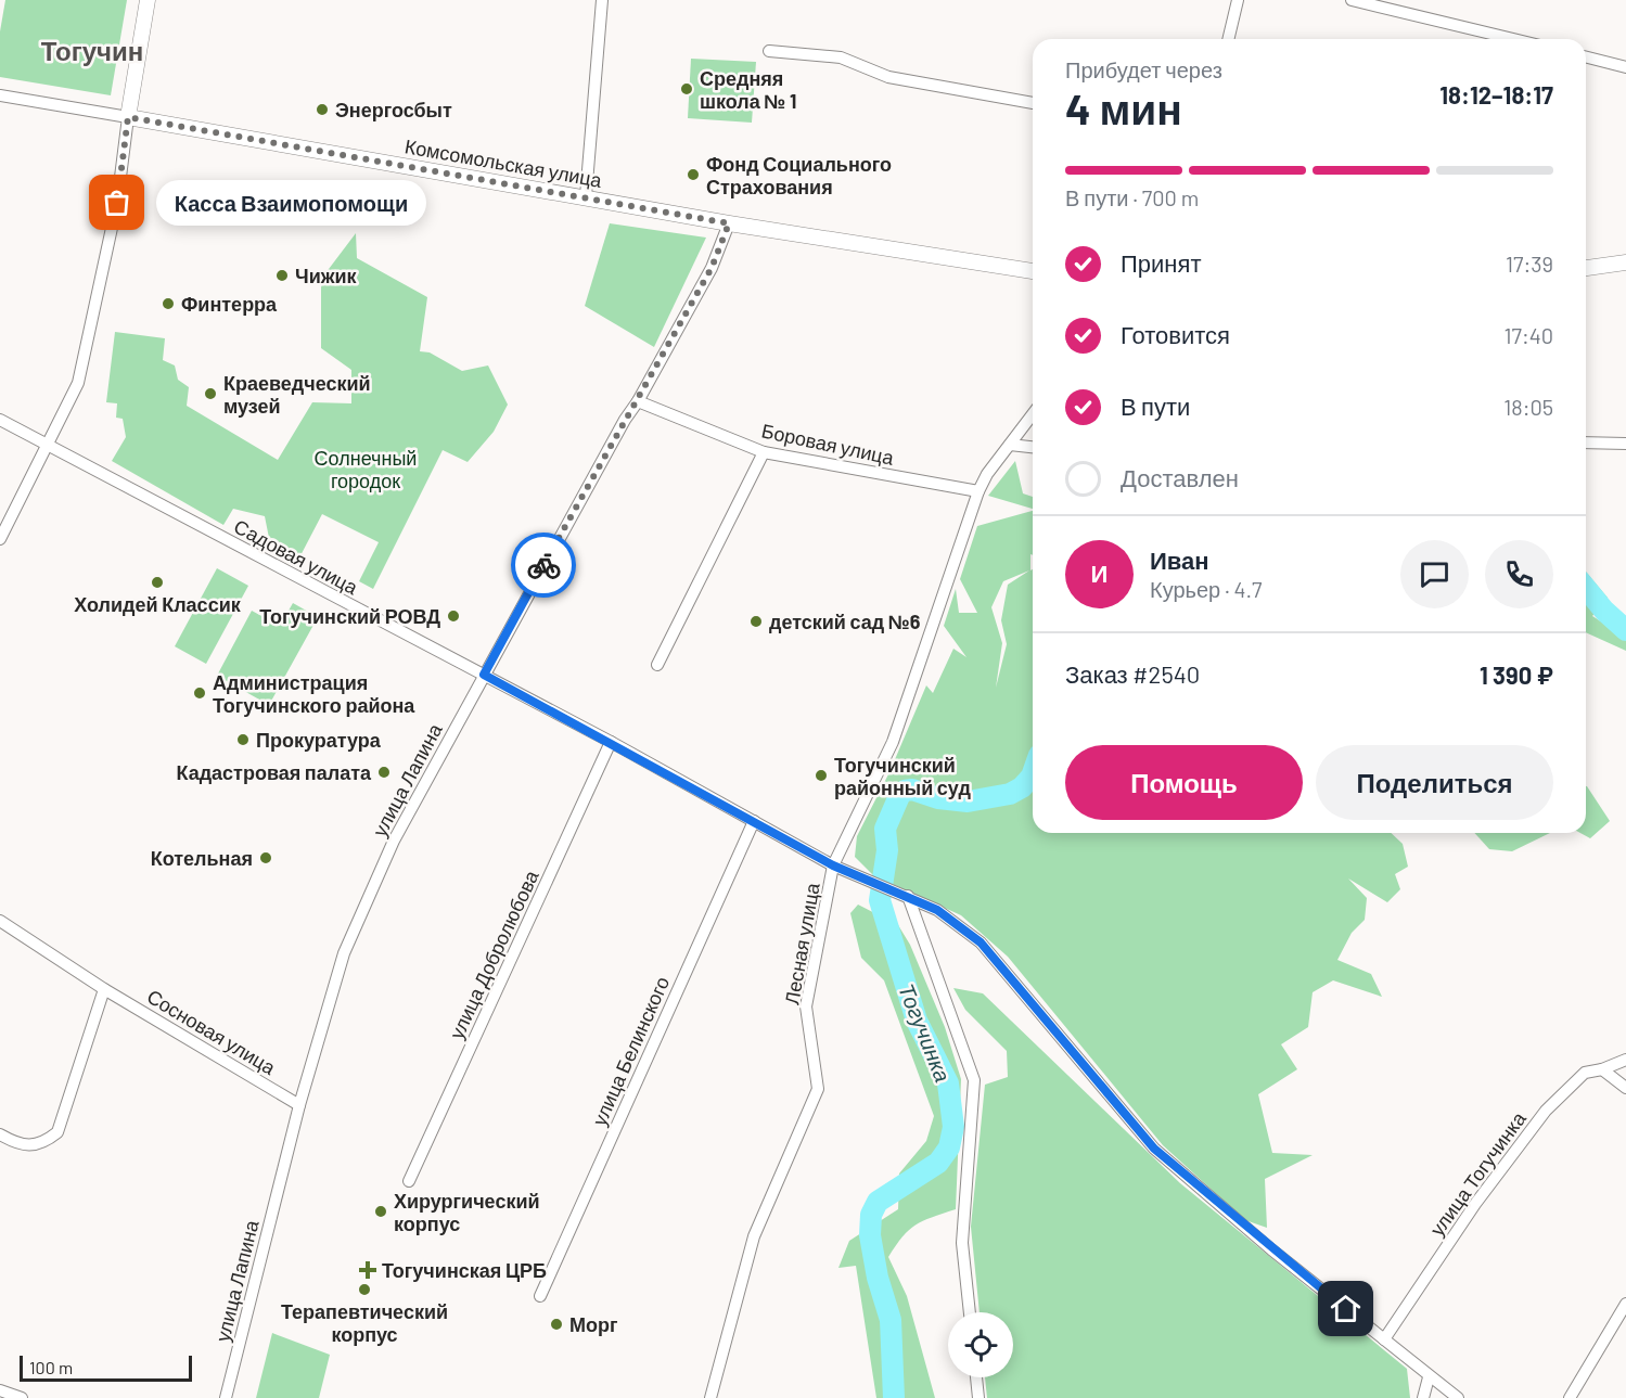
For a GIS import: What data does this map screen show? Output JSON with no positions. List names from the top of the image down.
{
  "streets": {
    "main road": ["Комсомольская улица"],
    "street": [
      "Боровая улица",
      "Садовая улица",
      "улица Лапина",
      "Лесная улица",
      "улица Добролюбова",
      "Сосновая улица",
      "улица Белинского",
      "улица Тогучинка"
    ]
  },
  "crossings": [
    ["Комсомольская улица", "улица Лапина"],
    ["Боровая улица", "улица Лапина"],
    ["Боровая улица", "Лесная улица"],
    ["Садовая улица", "улица Лапина"],
    ["Садовая улица", "Лесная улица"],
    ["Садовая улица", "улица Добролюбова"],
    ["Садовая улица", "улица Белинского"],
    ["Садовая улица", "улица Тогучинка"],
    ["улица Лапина", "Сосновая улица"]
  ],
  "districts": ["Тогучин"],
  "water": ["Тогучинка"],
  "parks": ["Солнечный городок"],
  "places": {
    "other": [
      "Средняя школа № 1",
      "Энергосбыт",
      "Фонд Социального Страхования",
      "Касса Взаимопомощи",
      "Чижик",
      "Финтерра",
      "Краеведческий музей",
      "Холидей Классик",
      "Тогучинский РОВД",
      "детский сад №6",
      "Администрация Тогучинского района",
      "Прокуратура",
      "Кадастровая палата",
      "Тогучинский районный суд",
      "Котельная",
      "Хирургический корпус",
      "Терапевтический корпус",
      "Морг"
    ],
    "health": ["Тогучинская ЦРБ"]
  },
  "scale_bar": "100 m",
  "page": {
    "heading": ["4 мин", "Прибудет через", "18:12–18:17"],
    "panel": [
      "Иван",
      "Курьер · 4.7",
      "Заказ #2540",
      "1 390 ₽"
    ],
    "bar": "В пути · 700 m",
    "bubble": "Касса Взаимопомощи",
    "list": [
      ["Принят", "17:39"],
      ["Готовится", "17:40"],
      ["В пути", "18:05"],
      "Доставлен"
    ],
    "round": "И",
    "buttons": ["Помощь", "Поделиться"],
    "scale": "100 m"
  }
}
